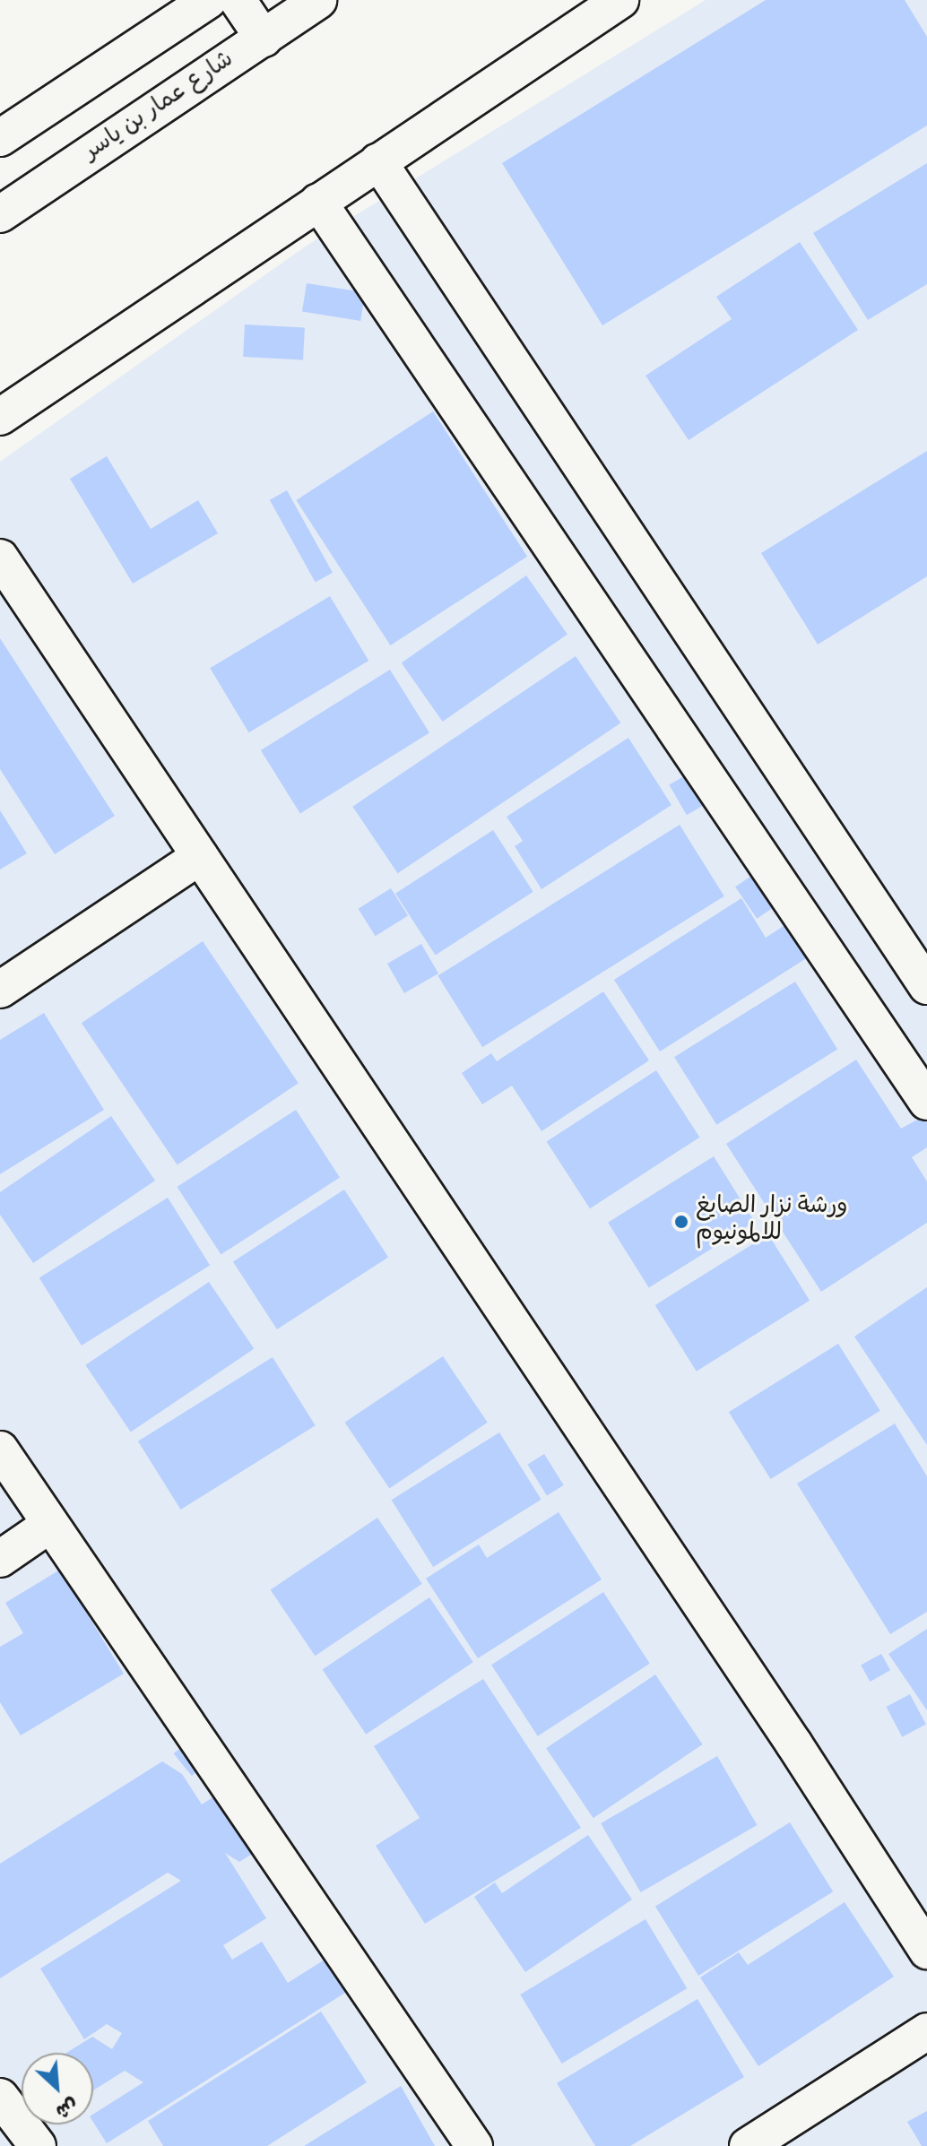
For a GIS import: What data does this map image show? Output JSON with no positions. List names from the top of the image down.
{
  "streets": {
    "street": ["شارع عمار بن ياسر"]
  },
  "places": ["ورشة نزار الصايغ للالمونيوم"],
  "north": "bottom right"
}
